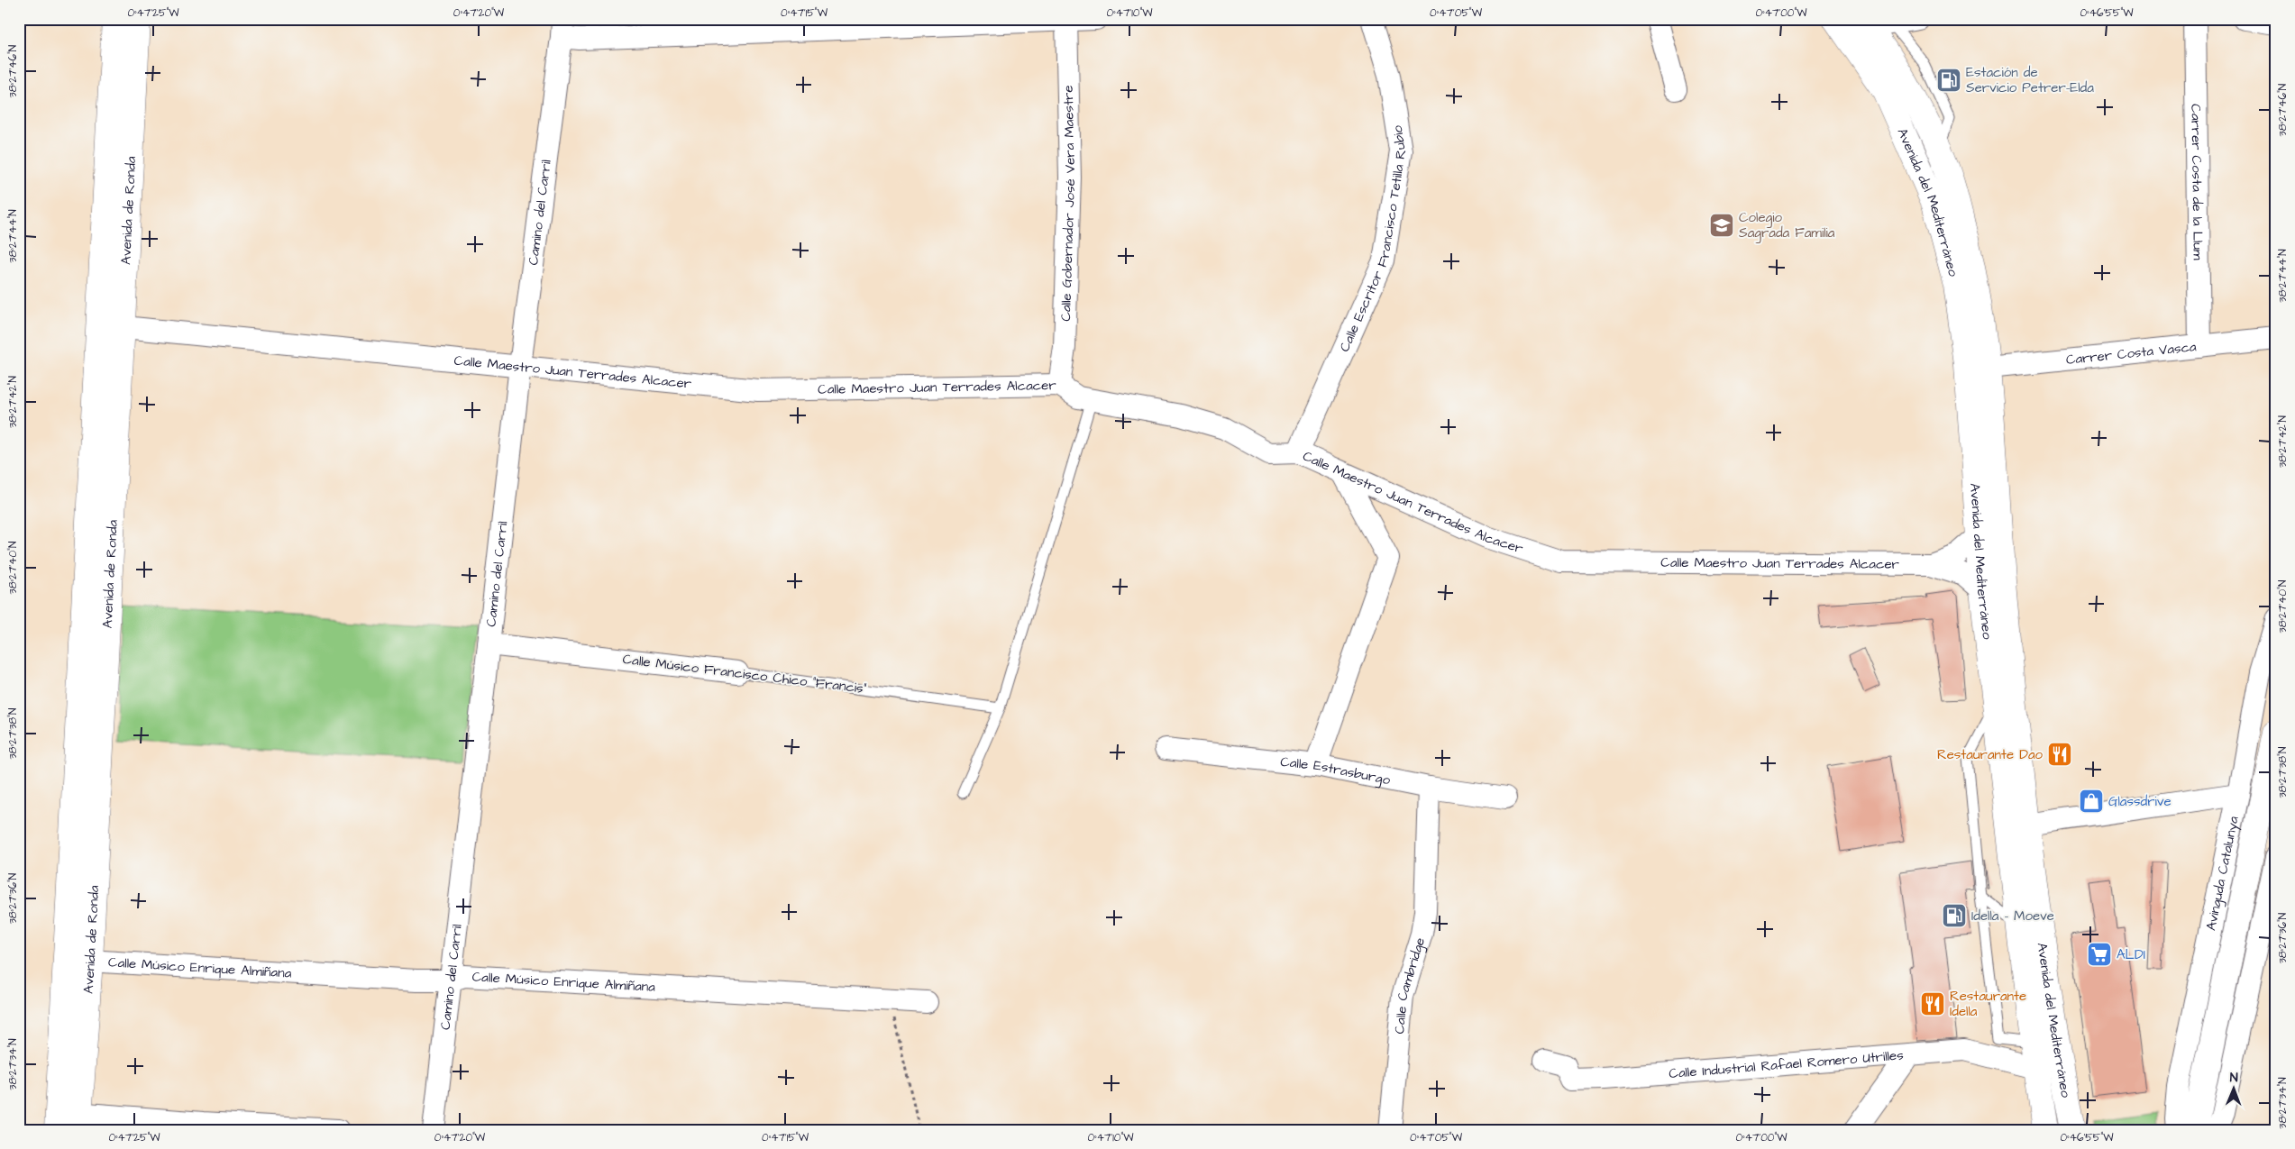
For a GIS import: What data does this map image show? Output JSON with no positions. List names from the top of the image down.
{
  "streets": {
    "street": [
      "Carrer Costa de la Llum",
      "Calle Gobernador José Vera Maestre",
      "Avenida del Mediterráneo",
      "Avenida de Ronda",
      "Camino del Carril",
      "Calle Escritor Francisco Tetilla Rubio",
      "Carrer Costa Vasca",
      "Calle Maestro Juan Terrades Alcacer",
      "Calle Músico Francisco Chico \"Francis\"",
      "Calle Estrasburgo",
      "Avinguda Catalunya",
      "Calle Músico Enrique Almiñana",
      "Calle Cambridge",
      "Calle Industrial Rafael Romero Utrilles"
    ]
  },
  "crossings": [
    ["Carrer Costa de la Llum", "Carrer Costa Vasca"],
    ["Calle Gobernador José Vera Maestre", "Calle Maestro Juan Terrades Alcacer"],
    ["Avenida del Mediterráneo", "Carrer Costa Vasca"],
    ["Avenida del Mediterráneo", "Calle Maestro Juan Terrades Alcacer"],
    ["Avenida del Mediterráneo", "Calle Industrial Rafael Romero Utrilles"],
    ["Avenida de Ronda", "Calle Maestro Juan Terrades Alcacer"],
    ["Avenida de Ronda", "Calle Músico Enrique Almiñana"],
    ["Camino del Carril", "Calle Maestro Juan Terrades Alcacer"],
    ["Camino del Carril", "Calle Músico Francisco Chico \"Francis\""],
    ["Camino del Carril", "Calle Músico Enrique Almiñana"],
    ["Calle Escritor Francisco Tetilla Rubio", "Calle Maestro Juan Terrades Alcacer"],
    ["Calle Estrasburgo", "Calle Cambridge"]
  ],
  "places": {
    "fuel station": ["Estación de Servicio Petrer-Elda", "Idella - Moeve"],
    "school or university": ["Colegio Sagrada Familia"],
    "restaurant": ["Restaurante Dao", "Restaurante Idella"],
    "shop": ["Glassdrive"],
    "supermarket": ["ALDI"]
  },
  "north": "top",
  "coordinates": [
    "0°47'25\"W",
    "0°47'20\"W",
    "0°47'15\"W",
    "0°47'10\"W",
    "0°47'05\"W",
    "0°47'00\"W",
    "0°46'55\"W",
    "38°27'46\"N",
    "38°27'44\"N",
    "38°27'42\"N",
    "38°27'40\"N",
    "38°27'38\"N",
    "38°27'36\"N",
    "38°27'34\"N"
  ]
}
